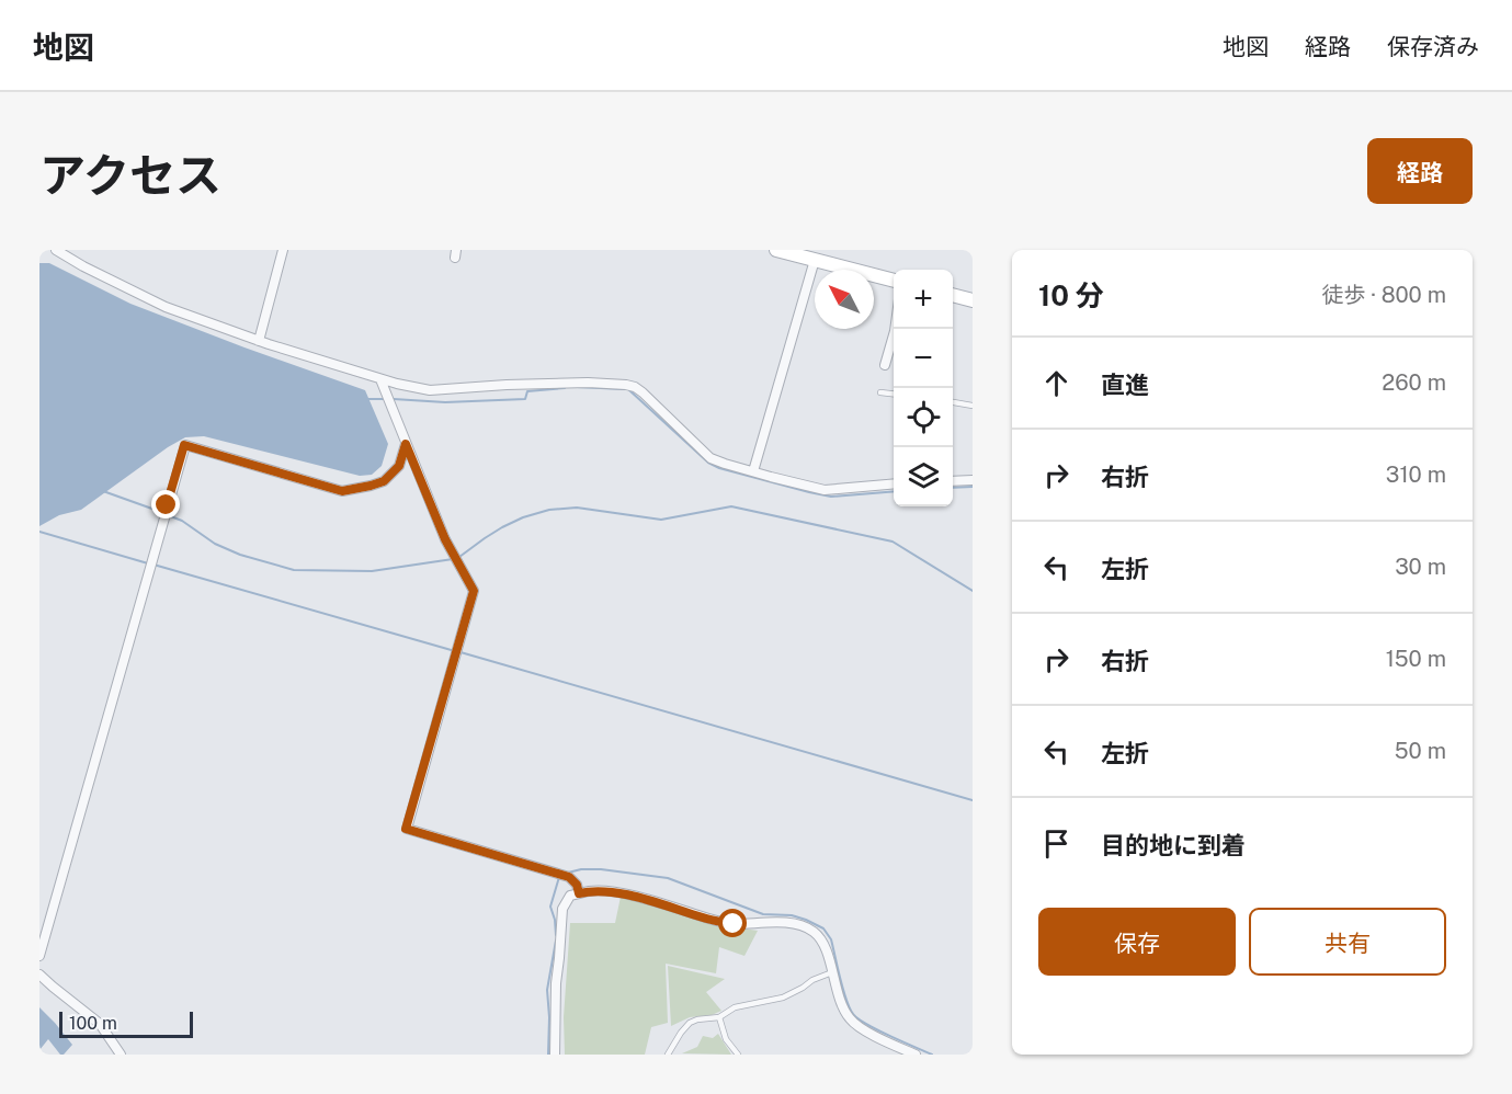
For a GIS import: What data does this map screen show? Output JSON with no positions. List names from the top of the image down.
{
  "scale_bar": "100 m",
  "north": "top left",
  "page": {
    "header": "地図",
    "nav": ["地図", "経路", "保存済み"],
    "title": "アクセス",
    "buttons": [
      "経路",
      ["保存", "共有"]
    ],
    "heading": ["10 分", "徒歩 · 800 m"],
    "map_buttons": ["+", "−"],
    "list": [
      ["直進", "260 m"],
      ["右折", "310 m"],
      ["左折", "30 m"],
      ["右折", "150 m"],
      ["左折", "50 m"],
      "目的地に到着"
    ],
    "scale": "100 m"
  }
}
